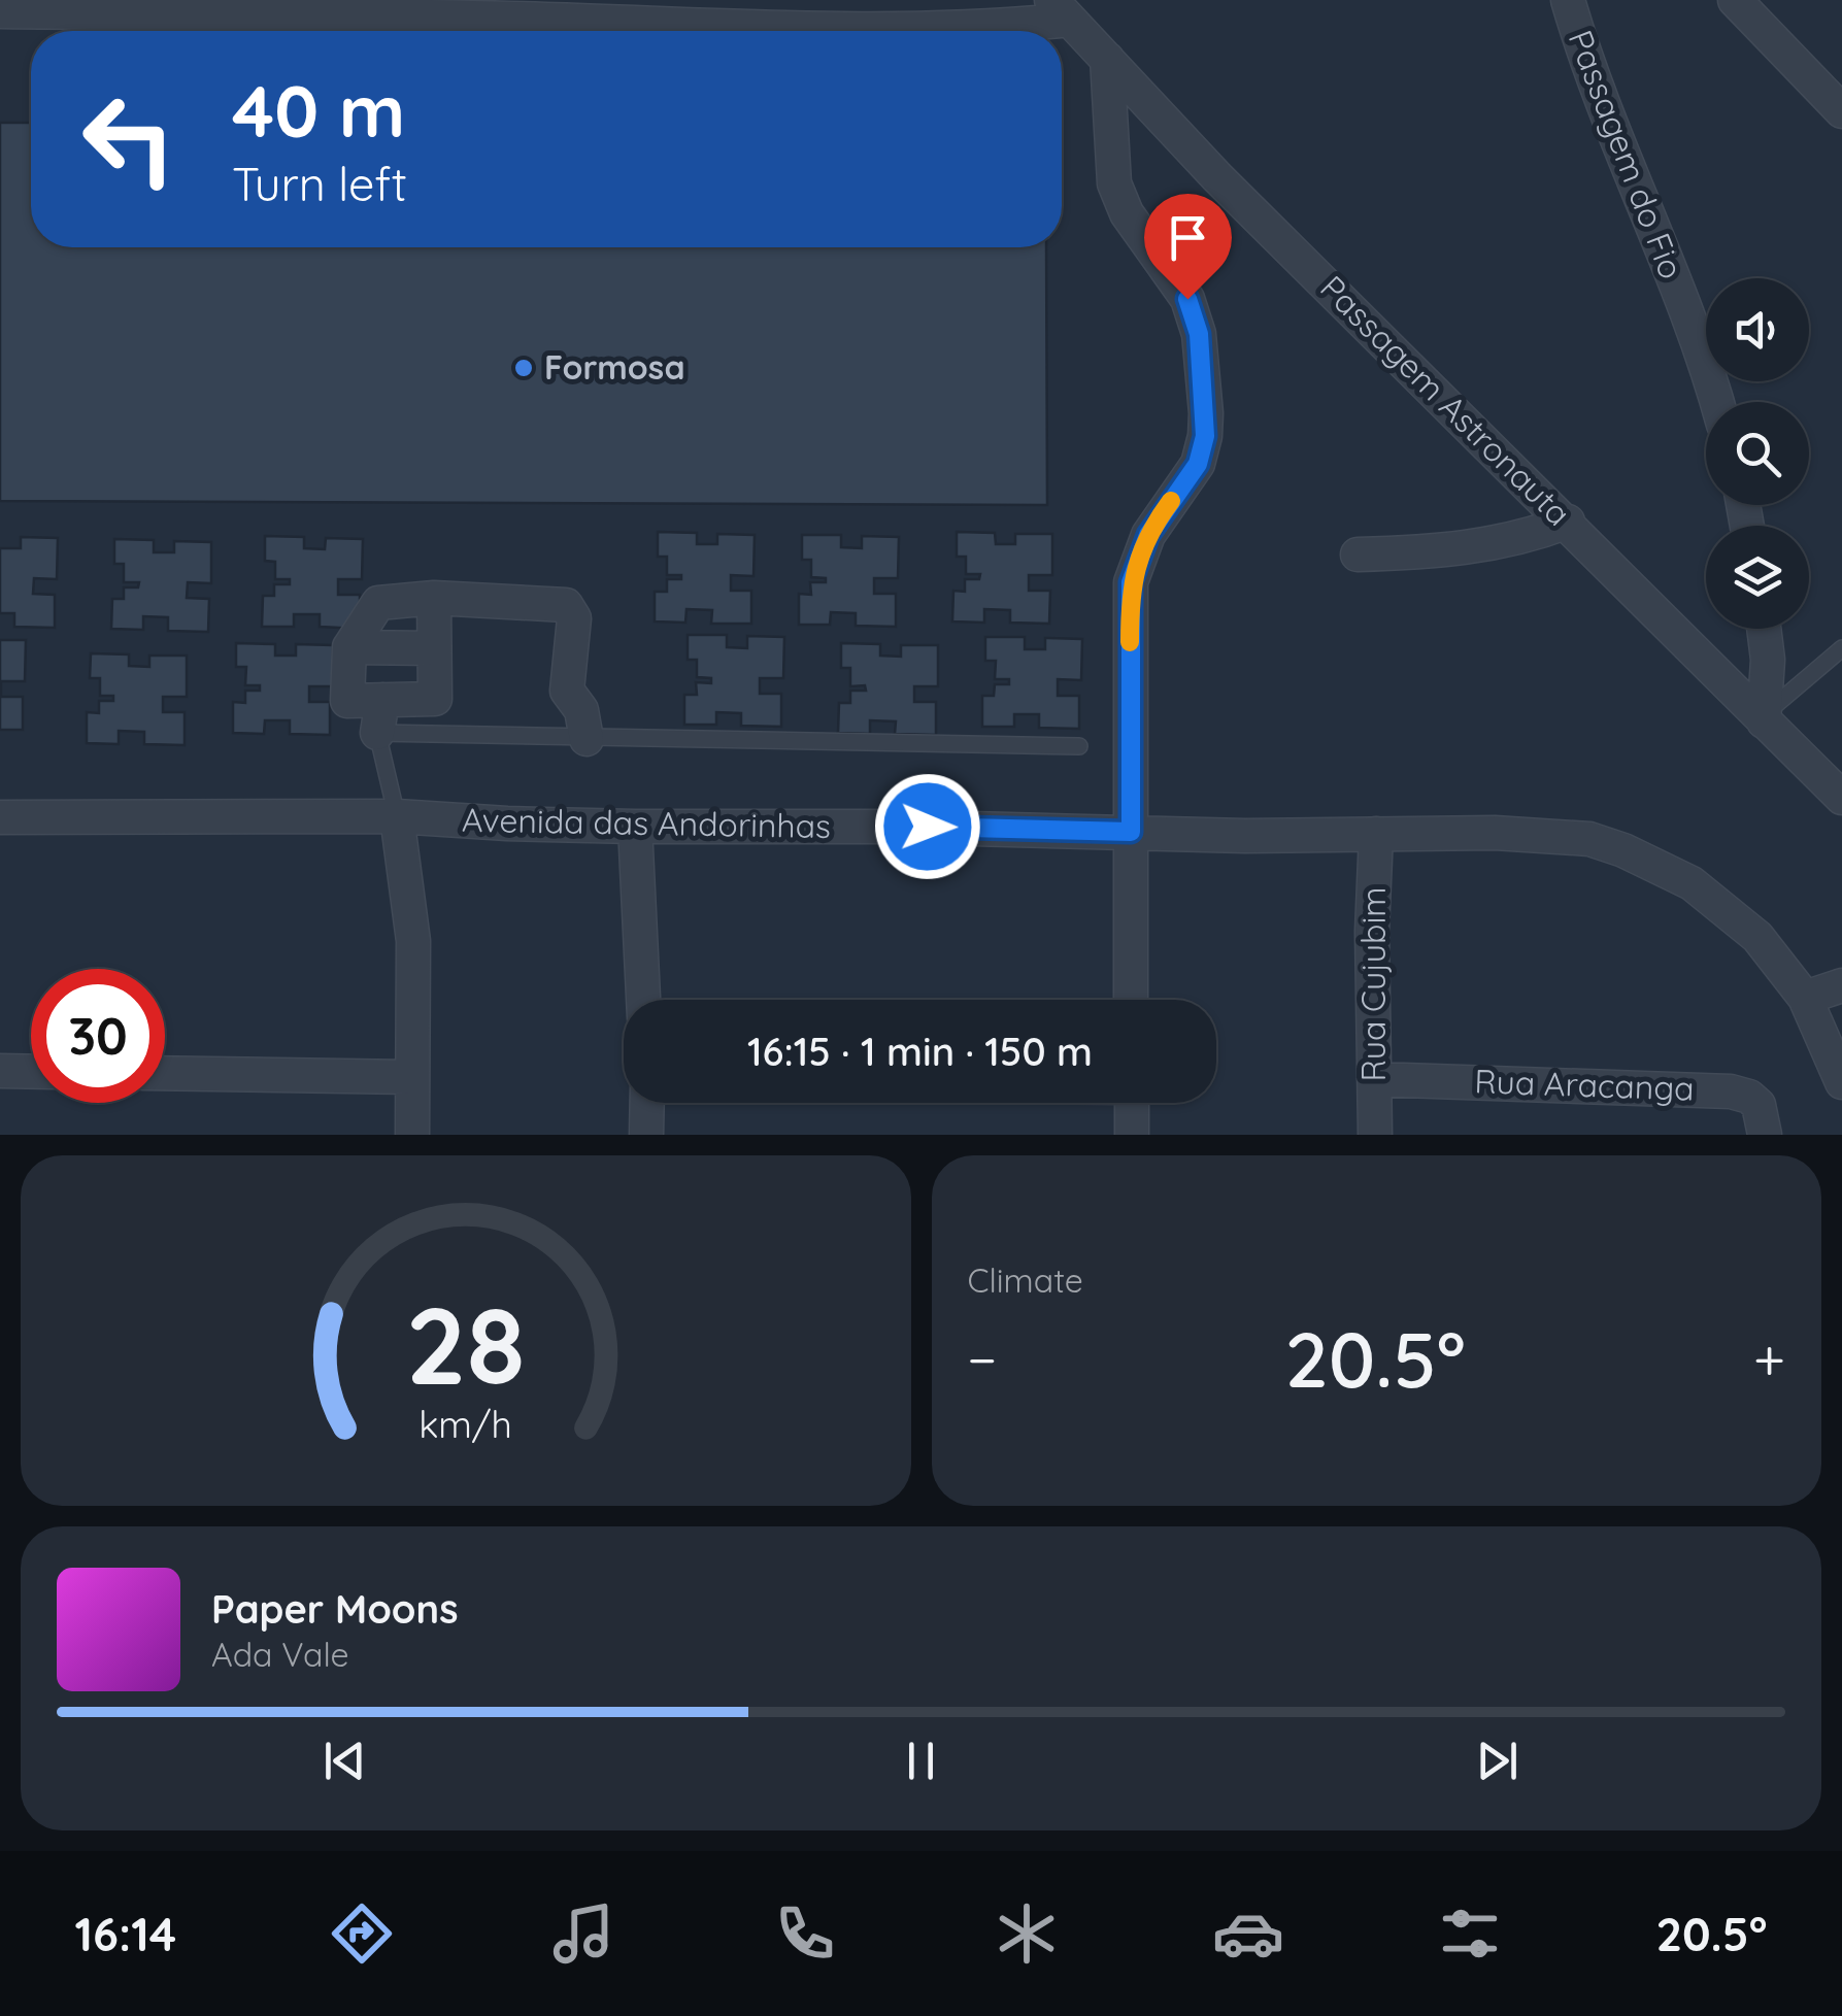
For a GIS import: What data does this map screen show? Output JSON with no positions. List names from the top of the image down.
{
  "streets": {
    "street": [
      "Passagem do Fio",
      "Passagem Astronauta",
      "Avenida das Andorinhas",
      "Rua Cujubim",
      "Rua Aracanga"
    ]
  },
  "crossings": [
    ["Avenida das Andorinhas", "Rua Cujubim"],
    ["Rua Cujubim", "Rua Aracanga"]
  ],
  "places": ["Formosa"],
  "page": {
    "turn": ["40 m", "Turn left"],
    "limit": "30",
    "trip": "16:15 · 1 min · 150 m",
    "tile": "Climate",
    "heat": ["−", "20.5°", "+"],
    "song": ["Paper Moons", "Ada Vale"],
    "tabs": ["16:14", "20.5°"],
    "gauge": ["28", "km/h"]
  }
}
